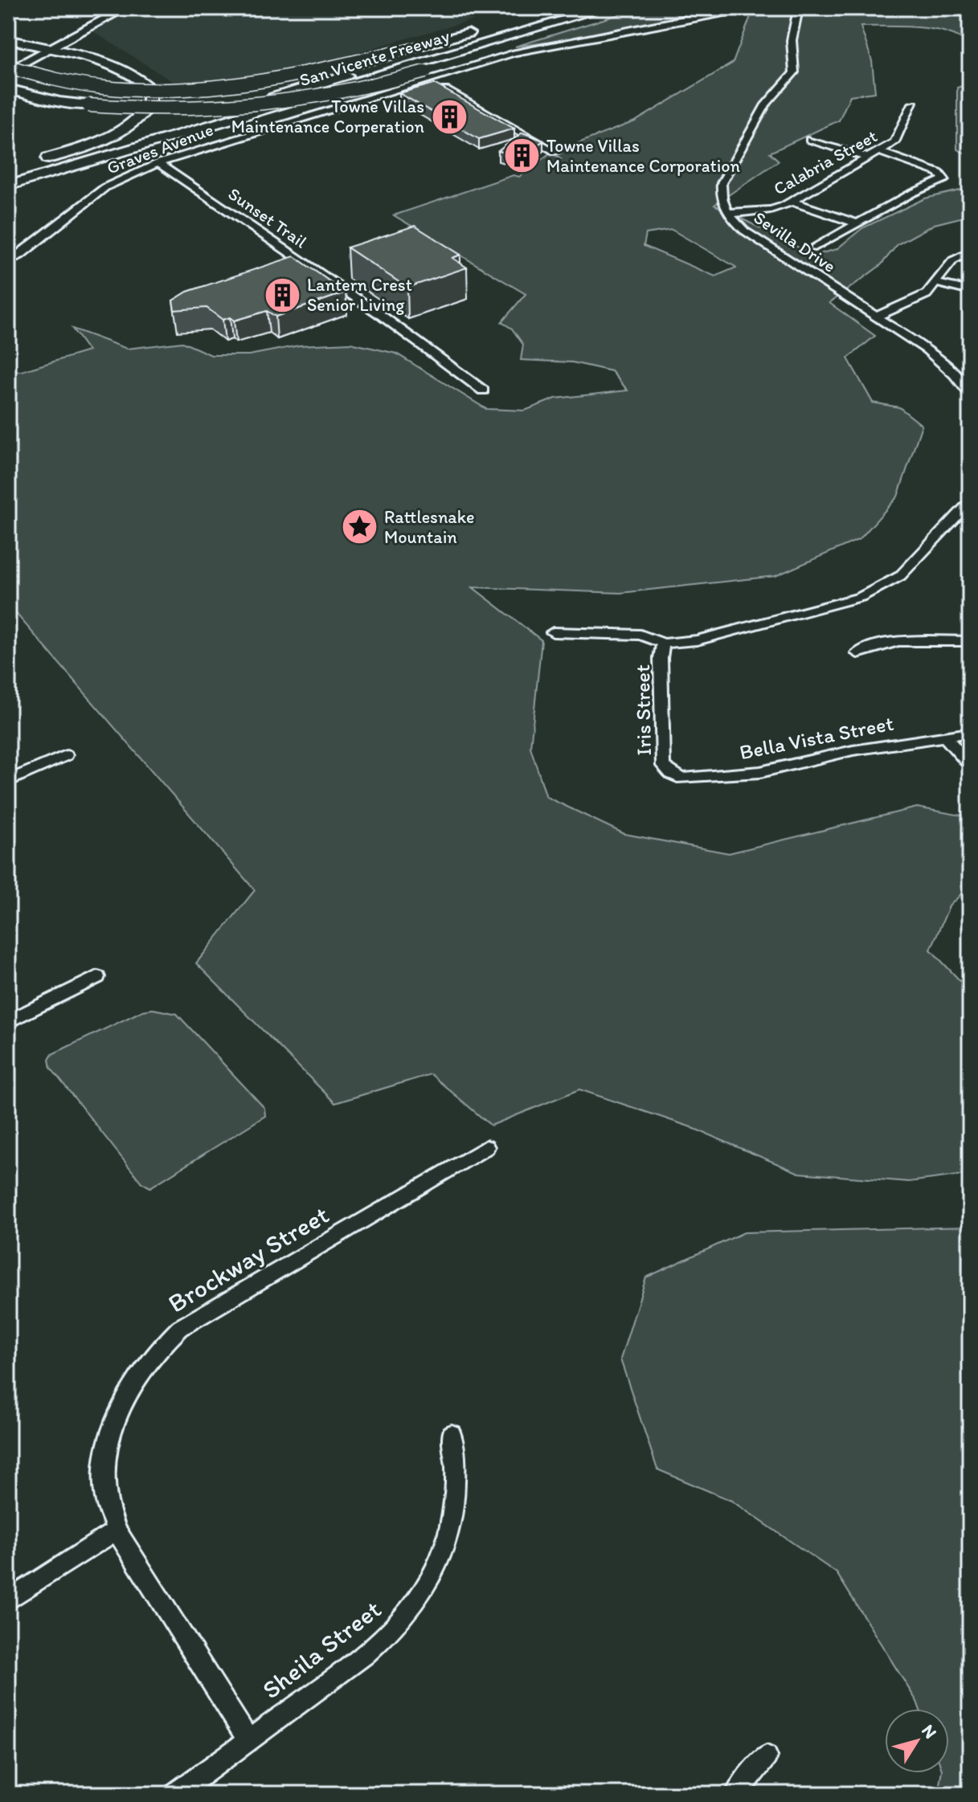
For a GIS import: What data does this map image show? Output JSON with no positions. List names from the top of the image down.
{
  "streets": {
    "highway": ["San Vicente Freeway"],
    "street": [
      "Graves Avenue",
      "Calabria Street",
      "Sunset Trail",
      "Sevilla Drive",
      "Iris Street",
      "Bella Vista Street",
      "Brockway Street",
      "Sheila Street"
    ]
  },
  "crossings": [
    ["Graves Avenue", "Sunset Trail"],
    ["Calabria Street", "Sevilla Drive"],
    ["Iris Street", "Bella Vista Street"],
    ["Brockway Street", "Sheila Street"]
  ],
  "places": {
    "building": ["Towne Villas Maintenance Corperation", "Towne Villas Maintenance Corporation", "Lantern Crest Senior Living"],
    "place": ["Rattlesnake Mountain"]
  },
  "north": "top right"
}
